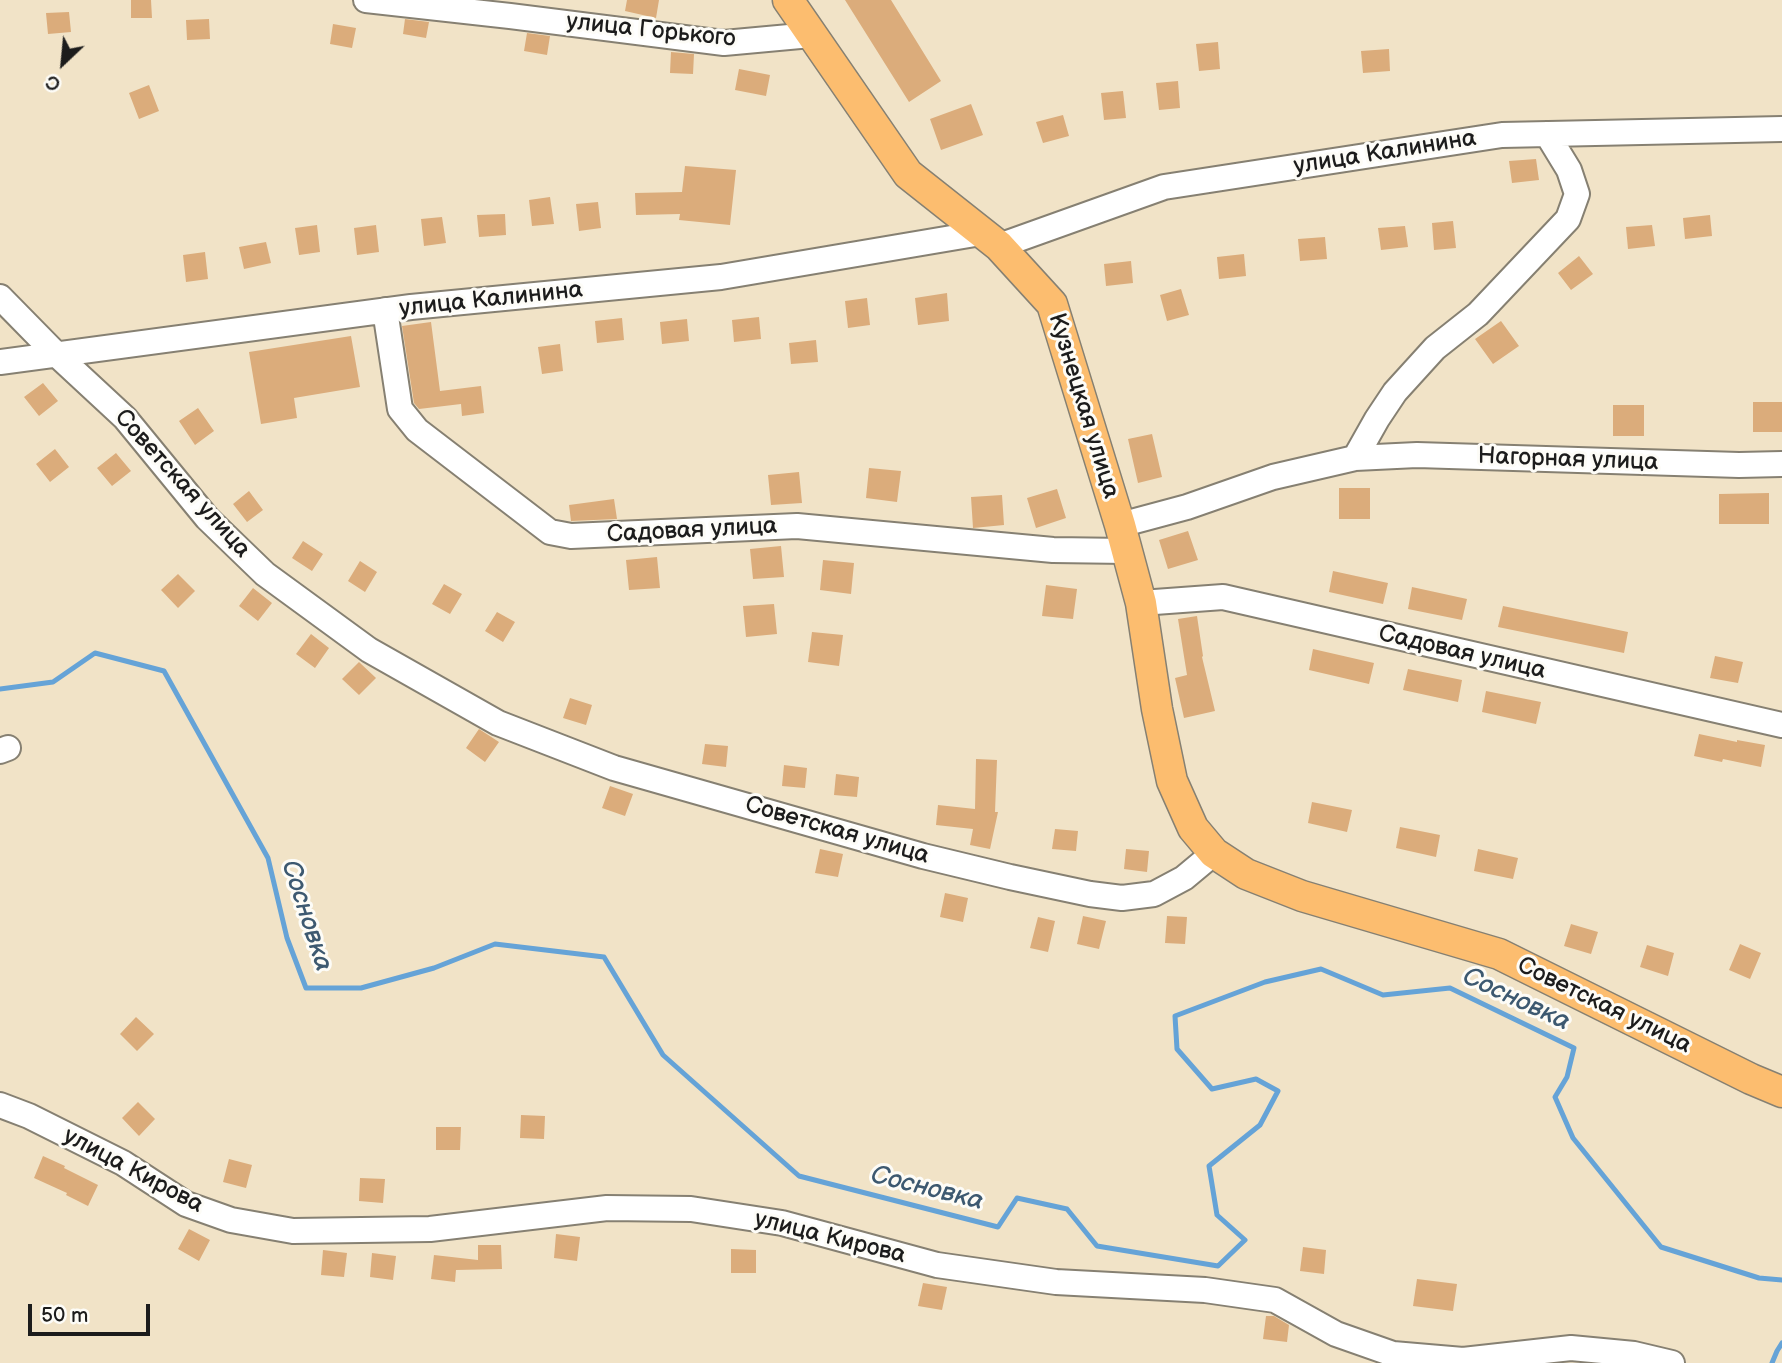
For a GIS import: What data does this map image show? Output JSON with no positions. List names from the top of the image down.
{
  "streets": {
    "main road": ["Кузнецкая улица", "Советская улица"],
    "street": [
      "улица Горького",
      "улица Калинина",
      "Нагорная улица",
      "Садовая улица",
      "улица Кирова"
    ]
  },
  "crossings": [
    ["улица Горького", "Кузнецкая улица"],
    ["улица Калинина", "Кузнецкая улица"],
    ["улица Калинина", "Советская улица"],
    ["улица Калинина", "Садовая улица"],
    ["Кузнецкая улица", "Нагорная улица"],
    ["Кузнецкая улица", "Советская улица"],
    ["Кузнецкая улица", "Садовая улица"],
    ["Нагорная улица", "Садовая улица"]
  ],
  "water": ["Сосновка"],
  "scale_bar": "50 m",
  "north": "bottom left"
}
